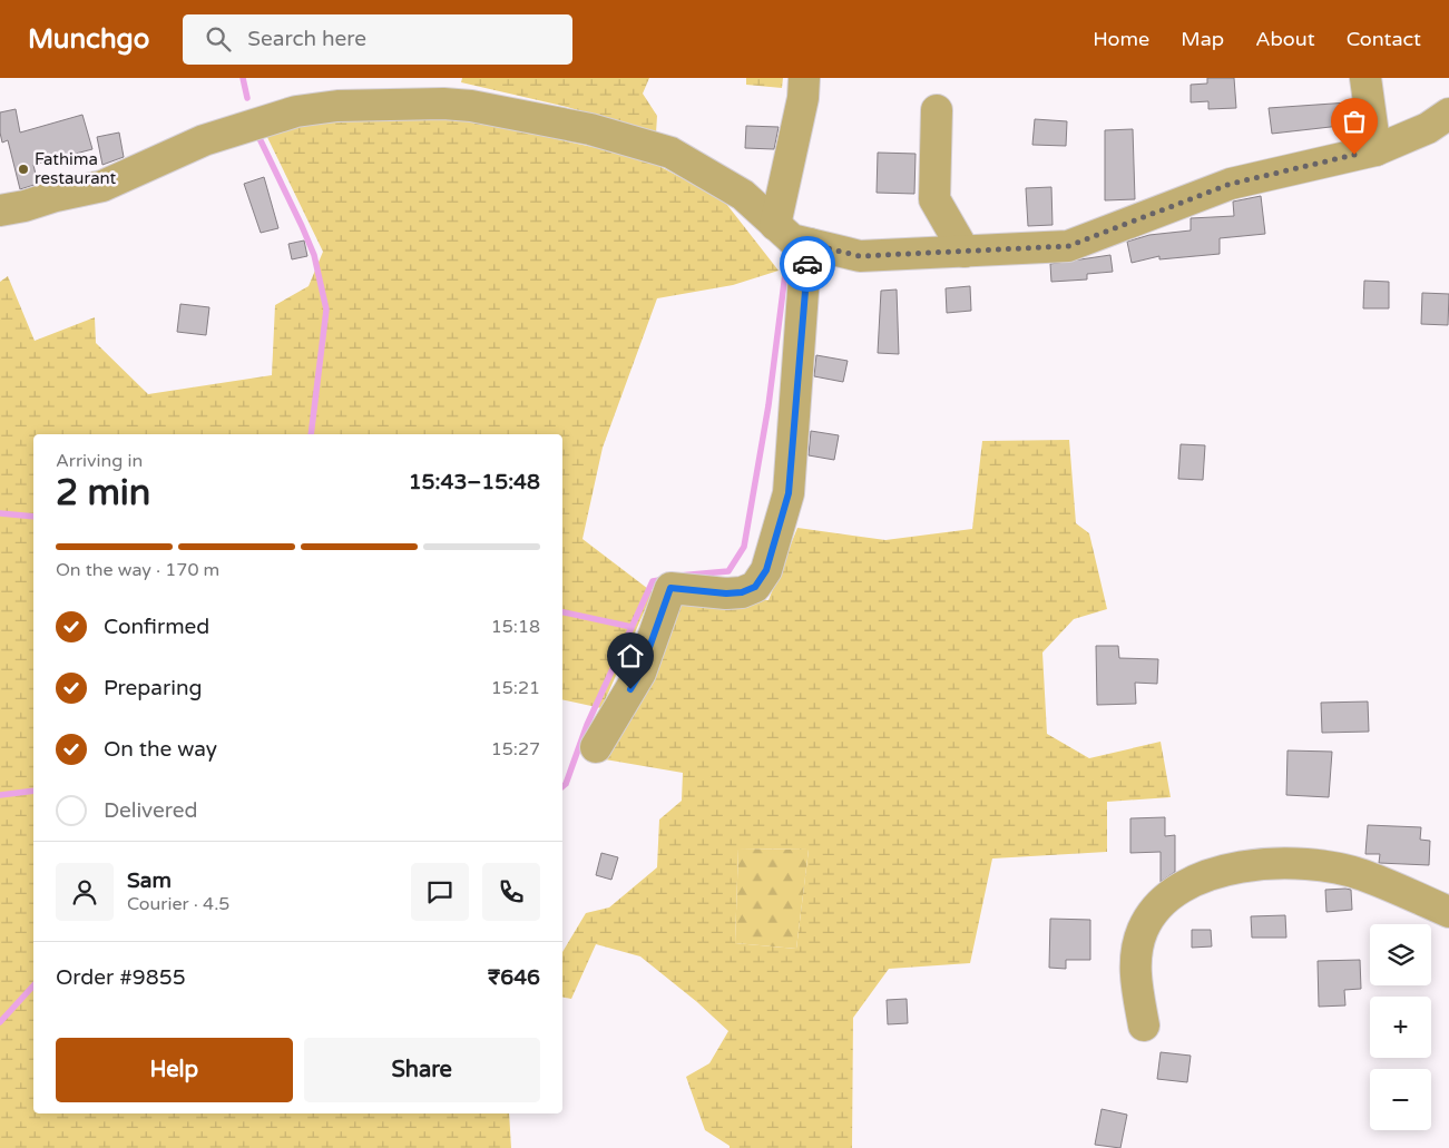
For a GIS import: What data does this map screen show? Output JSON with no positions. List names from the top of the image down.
{
  "places": ["Fathima restaurant"],
  "page": {
    "header": "Munchgo",
    "search": "Search here",
    "nav": [
      "Home",
      "Map",
      "About",
      "Contact"
    ],
    "heading": ["2 min", "Arriving in", "15:43–15:48"],
    "panel": [
      "Sam",
      "Courier · 4.5",
      "Order #9855",
      "₹646"
    ],
    "bar": "On the way · 170 m",
    "list": [
      ["Confirmed", "15:18"],
      ["Preparing", "15:21"],
      ["On the way", "15:27"],
      "Delivered"
    ],
    "map_buttons": ["+", "−"],
    "buttons": ["Help", "Share"]
  }
}
